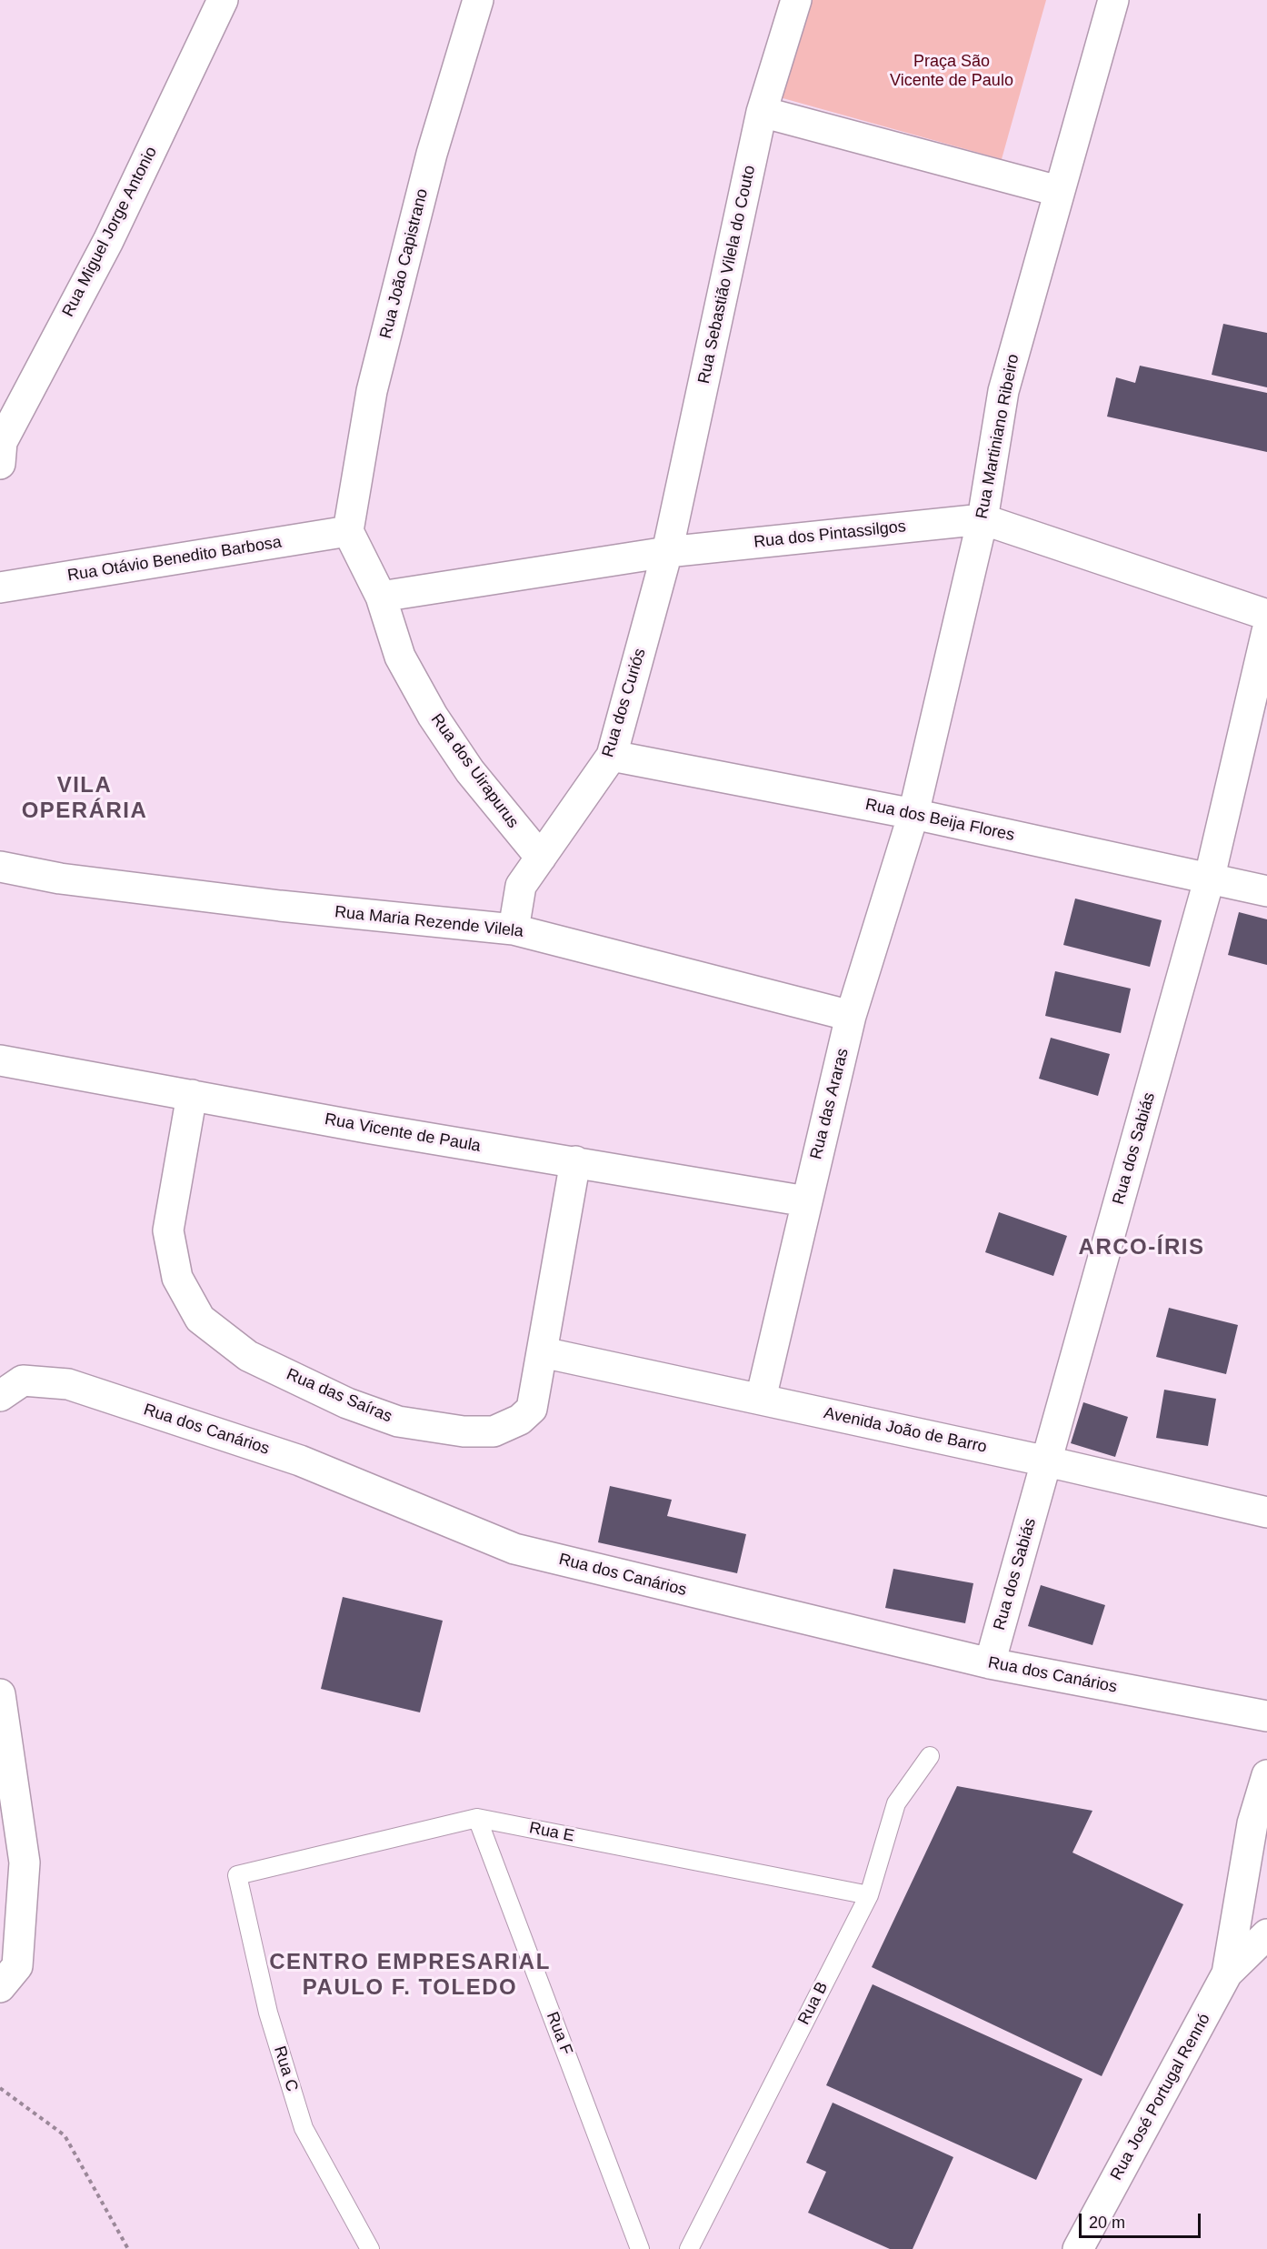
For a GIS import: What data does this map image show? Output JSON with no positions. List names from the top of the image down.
{
  "streets": {
    "street": [
      "Rua Miguel Jorge Antonio",
      "Rua João Capistrano",
      "Rua Sebastião Vilela do Couto",
      "Rua Martiniano Ribeiro",
      "Rua dos Pintassilgos",
      "Rua Otávio Benedito Barbosa",
      "Rua dos Curiós",
      "Rua dos Uirapurus",
      "Rua dos Beija Flores",
      "Rua Maria Rezende Vilela",
      "Rua das Araras",
      "Rua Vicente de Paula",
      "Rua dos Sabiás",
      "Rua das Saíras",
      "Rua dos Canários",
      "Avenida João de Barro",
      "Rua José Portugal Rennó"
    ],
    "lane": [
      "Rua E",
      "Rua B",
      "Rua F",
      "Rua C"
    ]
  },
  "crossings": [
    ["Rua João Capistrano", "Rua Otávio Benedito Barbosa"],
    ["Rua João Capistrano", "Rua dos Uirapurus"],
    ["Rua Sebastião Vilela do Couto", "Rua dos Pintassilgos"],
    ["Rua Sebastião Vilela do Couto", "Rua dos Curiós"],
    ["Rua Martiniano Ribeiro", "Rua dos Pintassilgos"],
    ["Rua Martiniano Ribeiro", "Rua dos Beija Flores"],
    ["Rua Martiniano Ribeiro", "Rua das Araras"],
    ["Rua dos Pintassilgos", "Rua dos Curiós"],
    ["Rua dos Pintassilgos", "Rua dos Uirapurus"],
    ["Rua Otávio Benedito Barbosa", "Rua dos Uirapurus"],
    ["Rua dos Curiós", "Rua dos Uirapurus"],
    ["Rua dos Curiós", "Rua dos Beija Flores"],
    ["Rua dos Curiós", "Rua Maria Rezende Vilela"],
    ["Rua dos Beija Flores", "Rua das Araras"],
    ["Rua dos Beija Flores", "Rua dos Sabiás"],
    ["Rua Maria Rezende Vilela", "Rua das Araras"],
    ["Rua das Araras", "Rua Vicente de Paula"],
    ["Rua das Araras", "Avenida João de Barro"],
    ["Rua Vicente de Paula", "Rua das Saíras"],
    ["Rua dos Sabiás", "Rua dos Canários"],
    ["Rua dos Sabiás", "Avenida João de Barro"],
    ["Rua das Saíras", "Avenida João de Barro"],
    ["Rua E", "Rua B"],
    ["Rua E", "Rua F"],
    ["Rua E", "Rua C"]
  ],
  "districts": ["VILA OPERÁRIA", "ARCO-ÍRIS", "CENTRO EMPRESARIAL PAULO F. TOLEDO"],
  "parks": ["Praça São Vicente de Paulo"],
  "scale_bar": "20 m"
}
